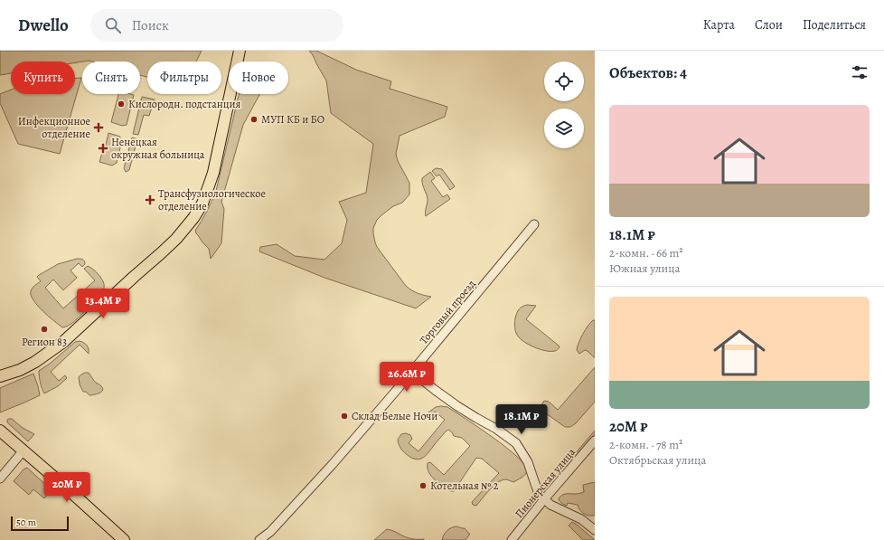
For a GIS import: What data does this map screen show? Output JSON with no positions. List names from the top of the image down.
{
  "streets": {
    "street": ["Торговый проезд", "Пионерская улица"]
  },
  "places": {
    "other": [
      "Кислородн. подстанция",
      "МУП КБ и БО",
      "Регион 83",
      "Склад Белые Ночи",
      "Котельная № 2"
    ],
    "health": ["Инфекционное отделение", "Ненецкая окружная больница", "Трансфузиологическое отделение"]
  },
  "scale_bar": "50 m",
  "page": {
    "header": "Dwello",
    "search": "Поиск",
    "nav": ["Карта", "Слои", "Поделиться"],
    "heading": "Объектов: 4",
    "chip": [
      "Купить",
      "Снять",
      "Фильтры",
      "Новое"
    ],
    "list": [
      {
        "name": "18.1M ₽",
        "note": "2-комн. · 66 m² · Южная улица"
      },
      {
        "name": "20M ₽",
        "note": "2-комн. · 78 m² · Октябрьская улица"
      }
    ],
    "price": [
      "13.4M ₽",
      "26.6M ₽",
      "18.1M ₽",
      "20M ₽"
    ],
    "scale": "50 m"
  }
}
